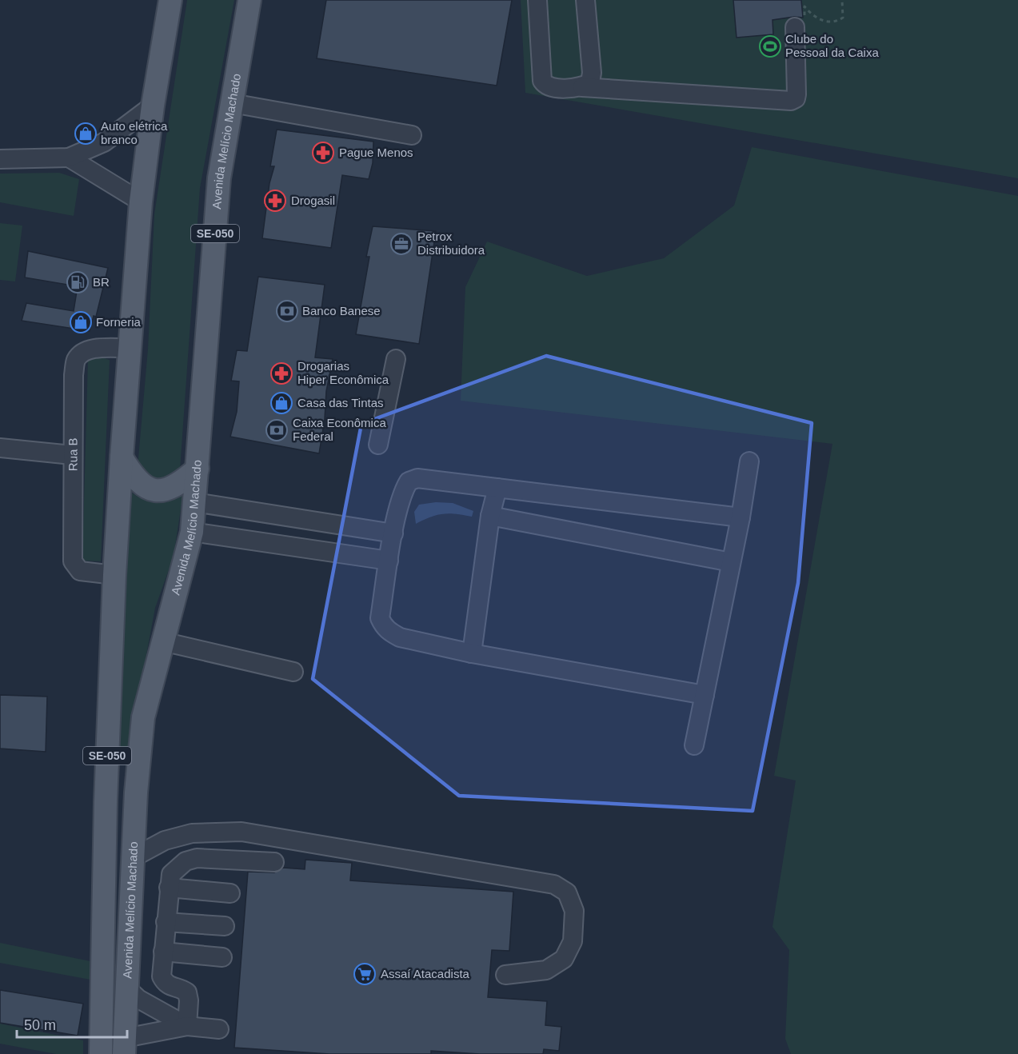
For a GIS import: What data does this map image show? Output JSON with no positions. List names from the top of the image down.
{
  "streets": {
    "main road": ["Avenida Melício Machado", "SE-050"],
    "street": ["Rua B"]
  },
  "crossings": [
    ["SE-050", "Rua B"]
  ],
  "places": {
    "sports": ["Clube do Pessoal da Caixa"],
    "shop": ["Auto elétrica branco", "Forneria", "Casa das Tintas"],
    "pharmacy": ["Pague Menos", "Drogasil", "Drogarias Hiper Econômica"],
    "office": ["Petrox Distribuidora"],
    "fuel station": ["BR"],
    "bank": ["Banco Banese", "Caixa Econômica Federal"],
    "supermarket": ["Assaí Atacadista"]
  },
  "scale_bar": "50 m"
}
